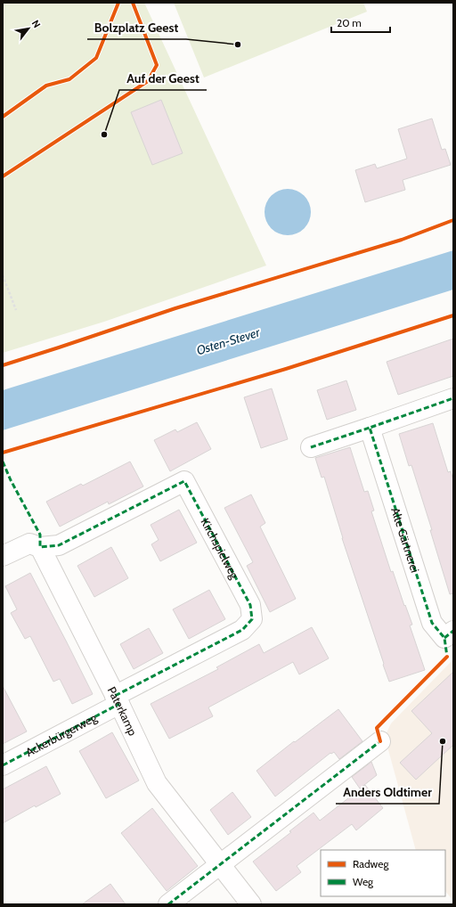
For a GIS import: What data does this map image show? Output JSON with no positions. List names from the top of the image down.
{
  "streets": {
    "street": [
      "Alte Gärtnerei",
      "Kirchspielweg",
      "Paterkamp",
      "Ackerbürgerweg"
    ]
  },
  "crossings": [
    ["Kirchspielweg", "Paterkamp"],
    ["Kirchspielweg", "Ackerbürgerweg"],
    ["Paterkamp", "Ackerbürgerweg"]
  ],
  "water": ["Osten-Stever"],
  "places": ["Bolzplatz Geest", "Auf der Geest", "Anders Oldtimer"],
  "legend": ["Radweg", "Weg"],
  "scale_bar": "20 m",
  "north": "top right"
}
